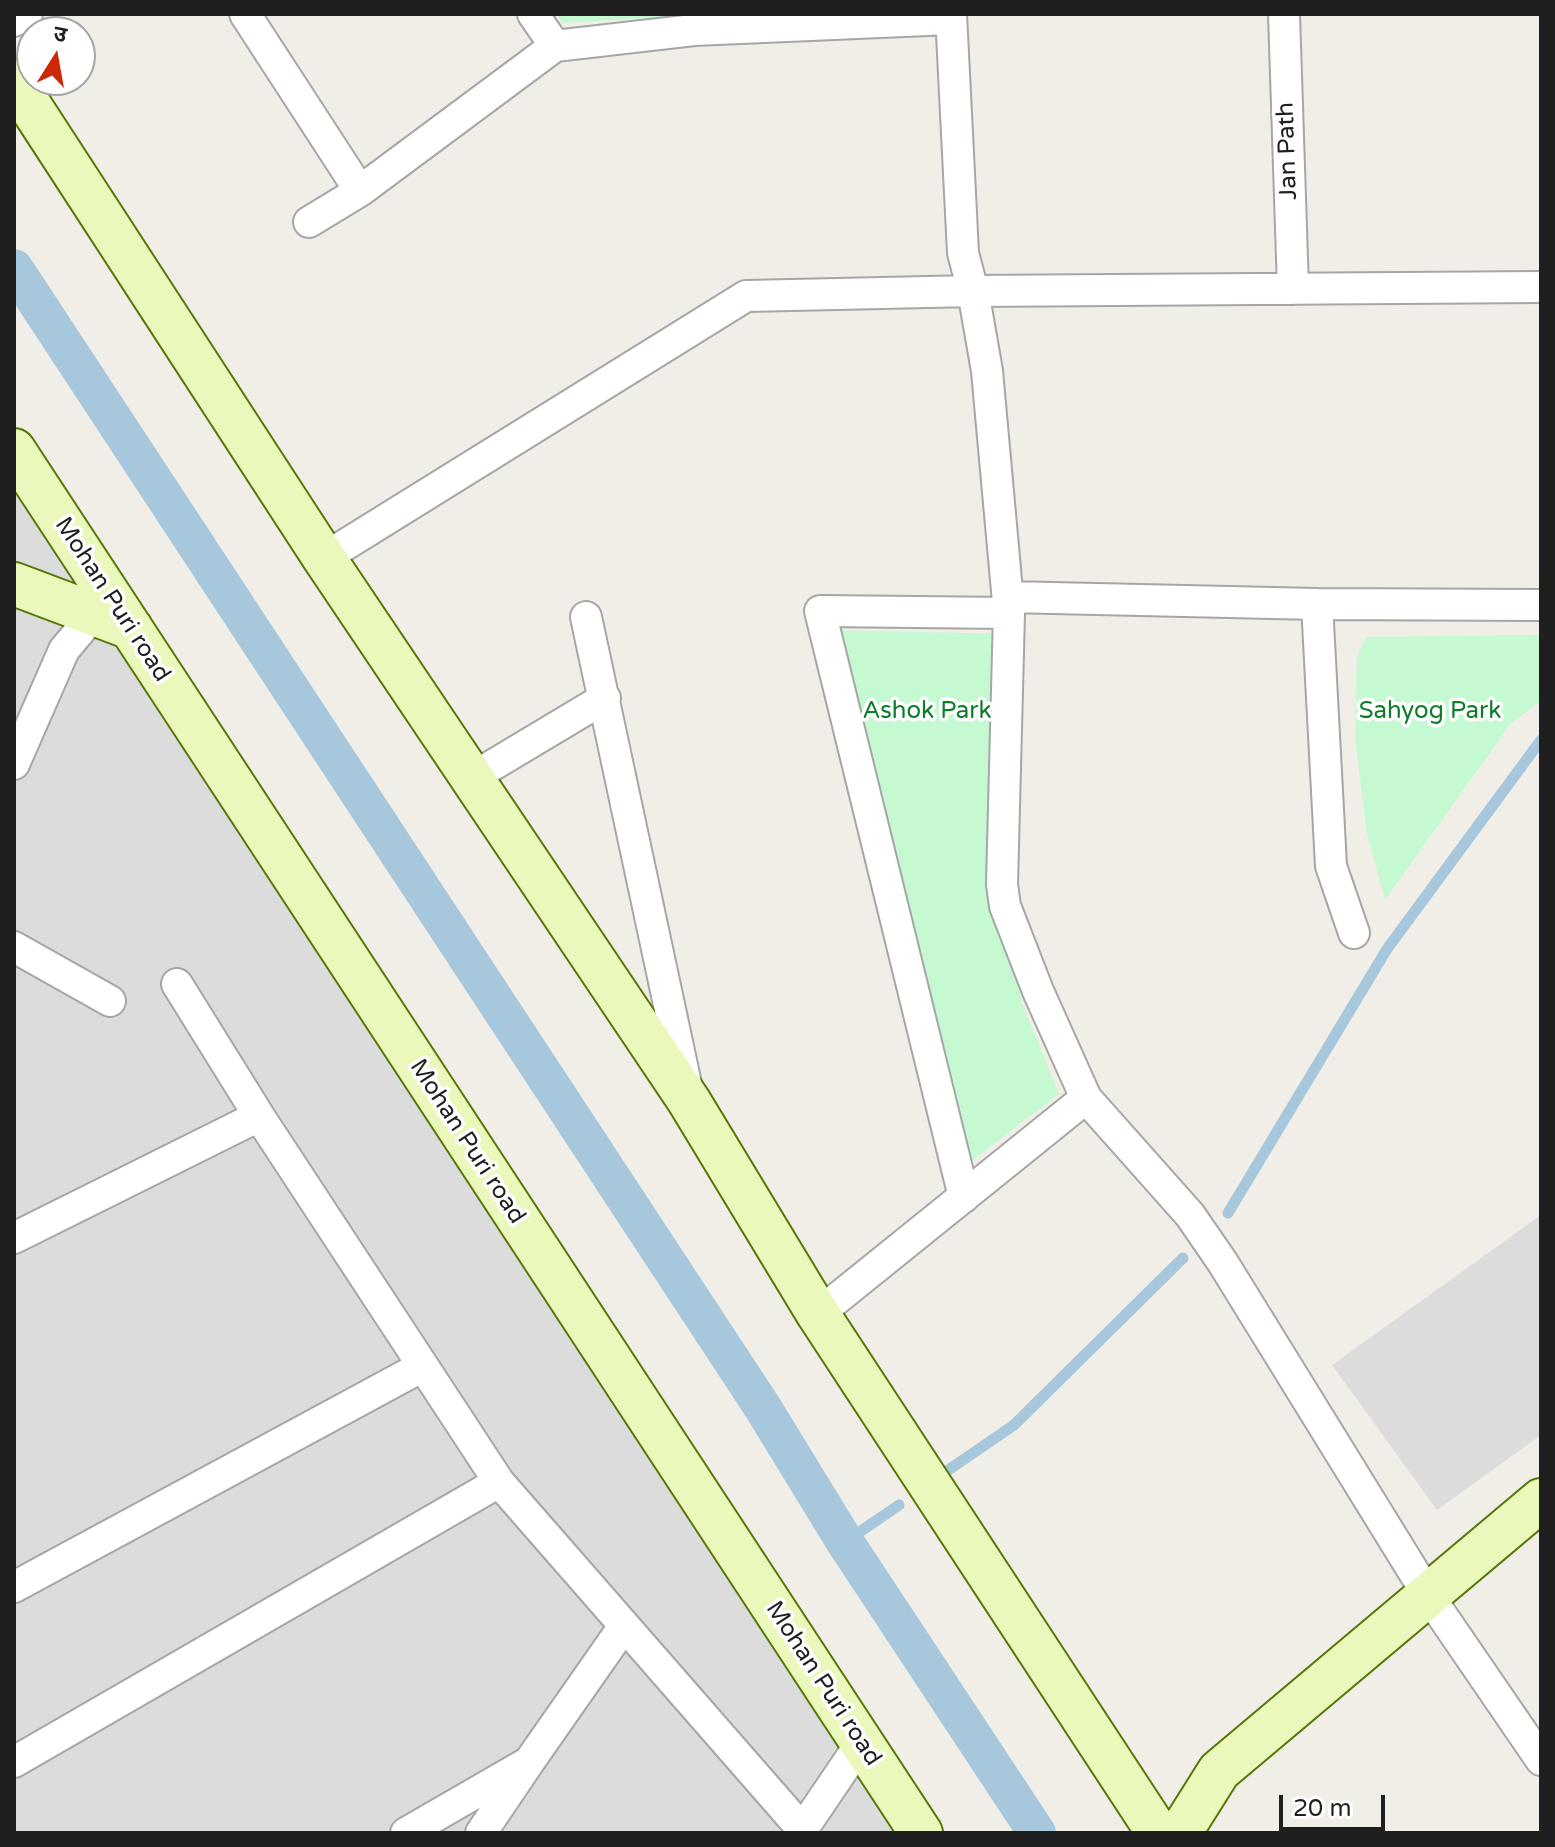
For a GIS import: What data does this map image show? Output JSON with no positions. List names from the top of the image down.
{
  "streets": {
    "street": ["Jan Path", "Mohan Puri road"]
  },
  "parks": ["Ashok Park", "Sahyog Park"],
  "scale_bar": "20 m",
  "north": "top"
}
